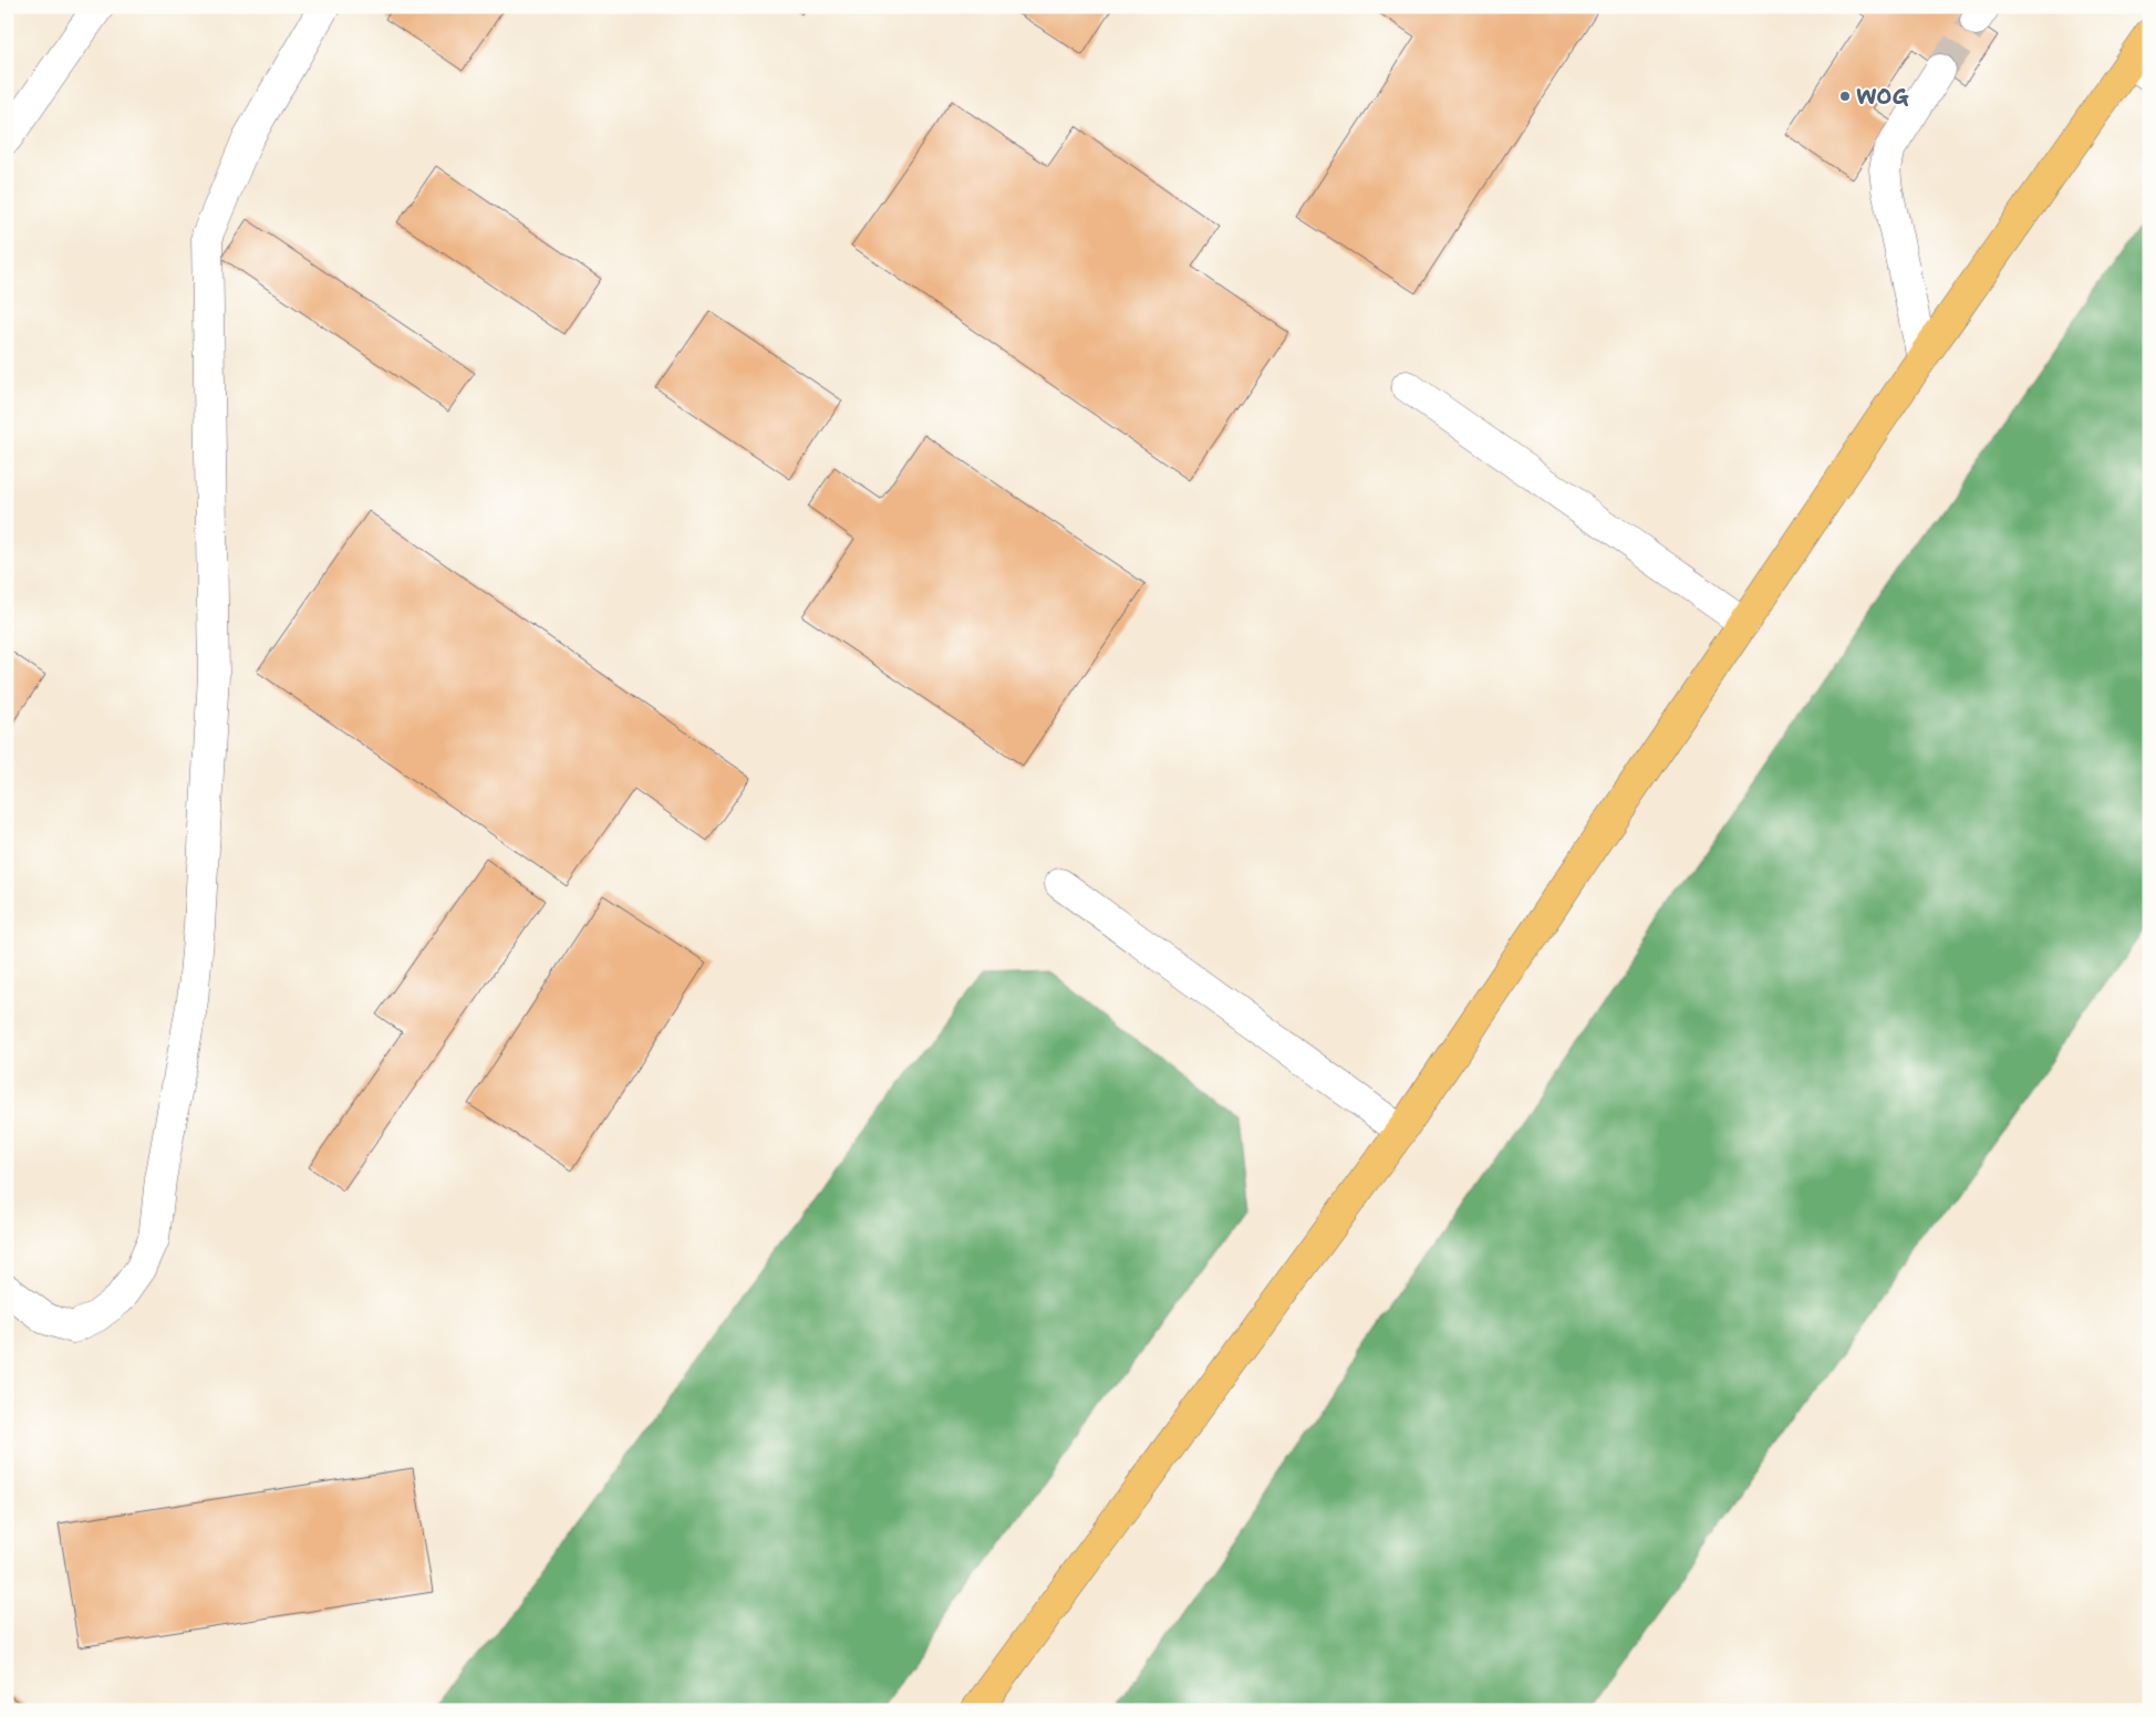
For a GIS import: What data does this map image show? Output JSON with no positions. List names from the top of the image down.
{
  "places": ["WOG"]
}
